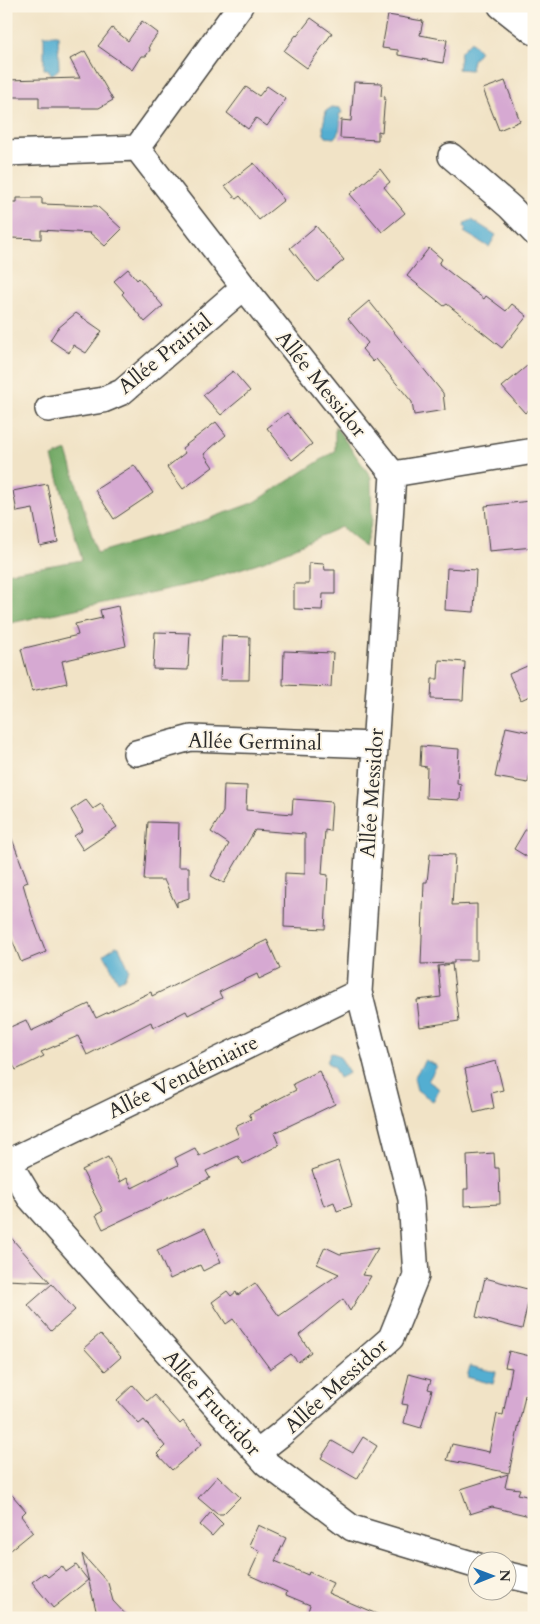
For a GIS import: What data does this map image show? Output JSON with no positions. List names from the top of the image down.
{
  "streets": {
    "street": [
      "Allée Prairial",
      "Allée Messidor",
      "Allée Germinal",
      "Allée Vendémiaire",
      "Allée Fructidor"
    ]
  },
  "crossings": [
    ["Allée Prairial", "Allée Messidor"],
    ["Allée Messidor", "Allée Germinal"],
    ["Allée Messidor", "Allée Vendémiaire"],
    ["Allée Messidor", "Allée Fructidor"],
    ["Allée Vendémiaire", "Allée Fructidor"]
  ],
  "north": "right"
}
